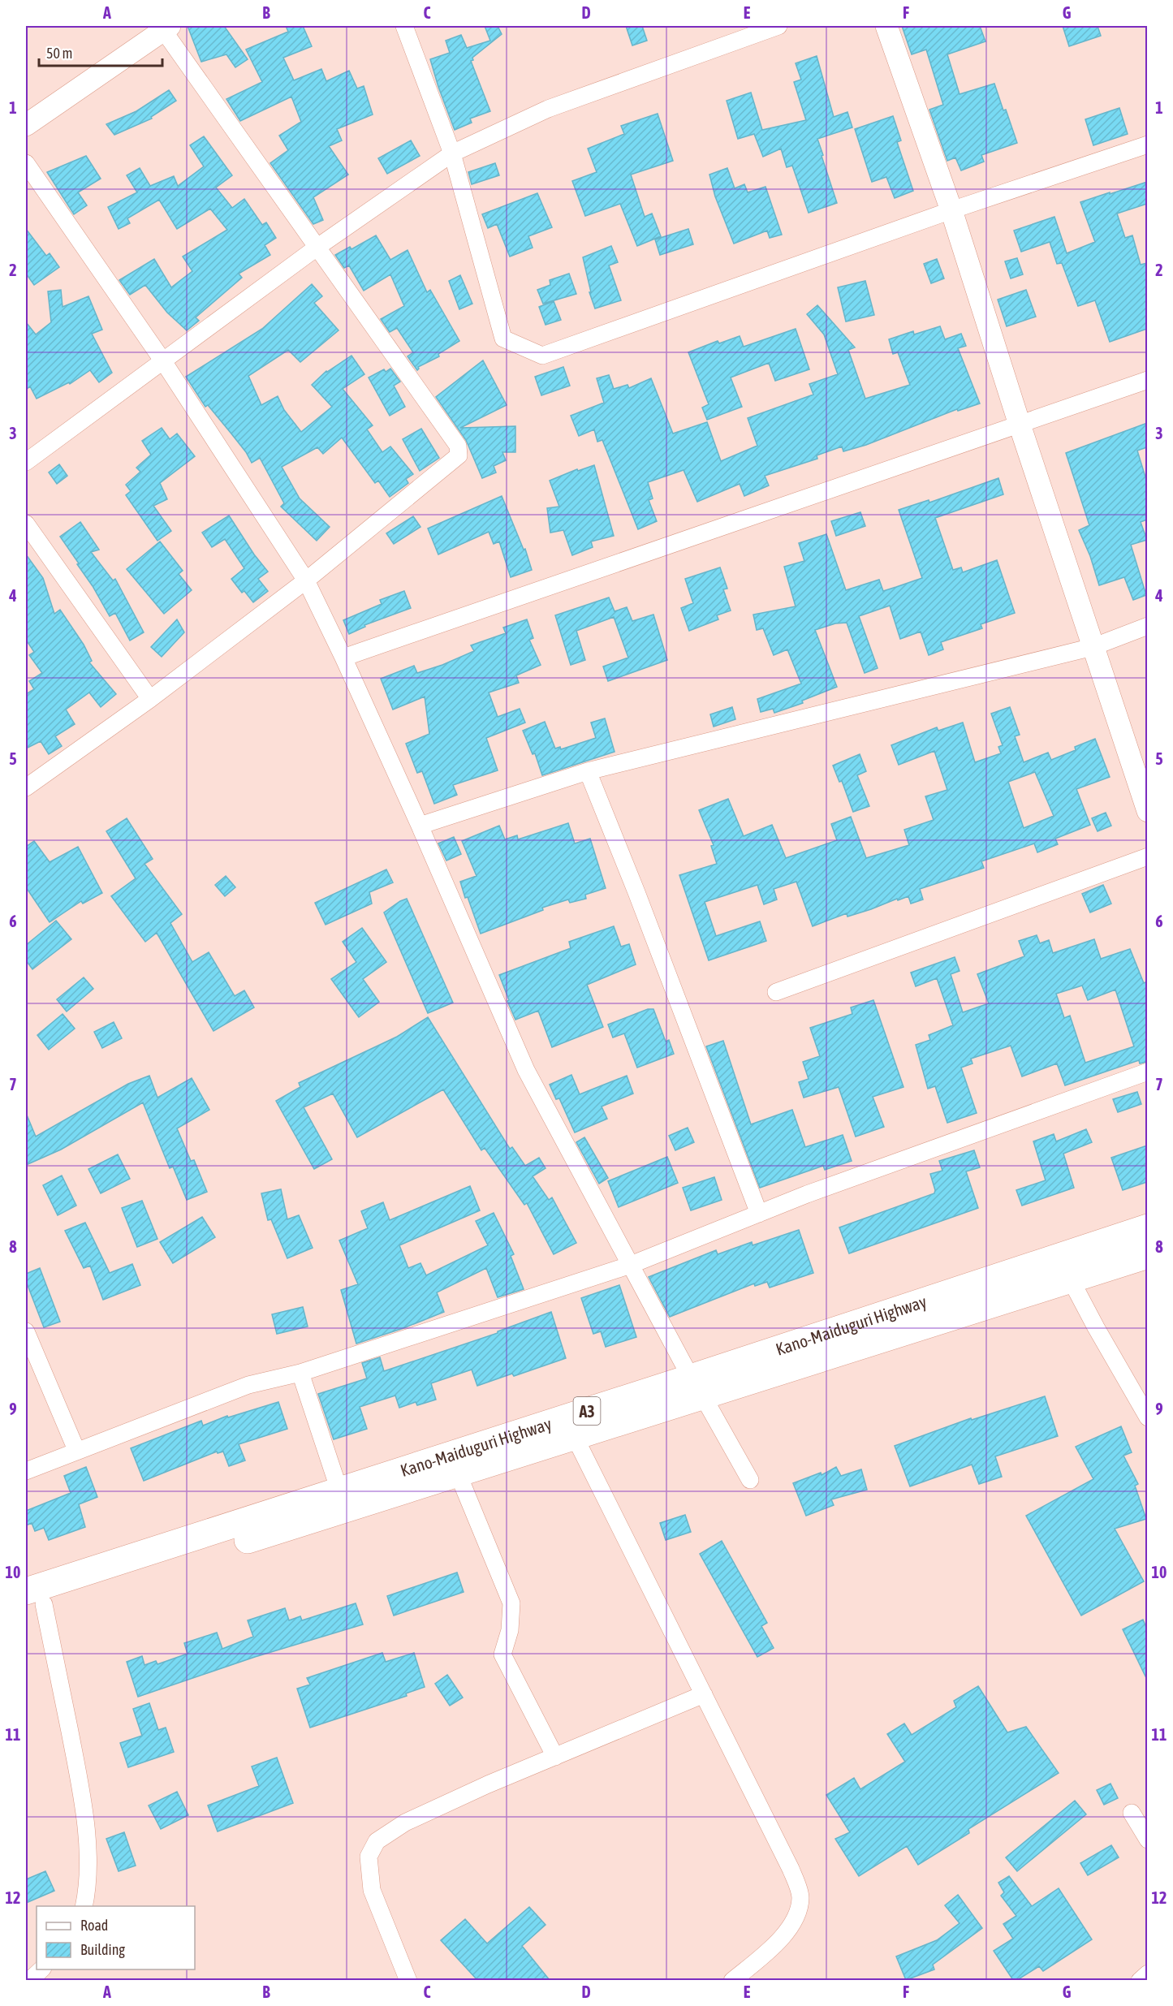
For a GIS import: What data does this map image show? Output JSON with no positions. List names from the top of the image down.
{
  "streets": {
    "highway": ["Kano-Maiduguri Highway", "A3"]
  },
  "legend": ["Road", "Building"],
  "scale_bar": "50 m",
  "grid": {
    "columns": [
      "A",
      "B",
      "C",
      "D",
      "E",
      "F",
      "G"
    ],
    "rows": [
      "1",
      "2",
      "3",
      "4",
      "5",
      "6",
      "7",
      "8",
      "9",
      "10",
      "11",
      "12"
    ]
  }
}
